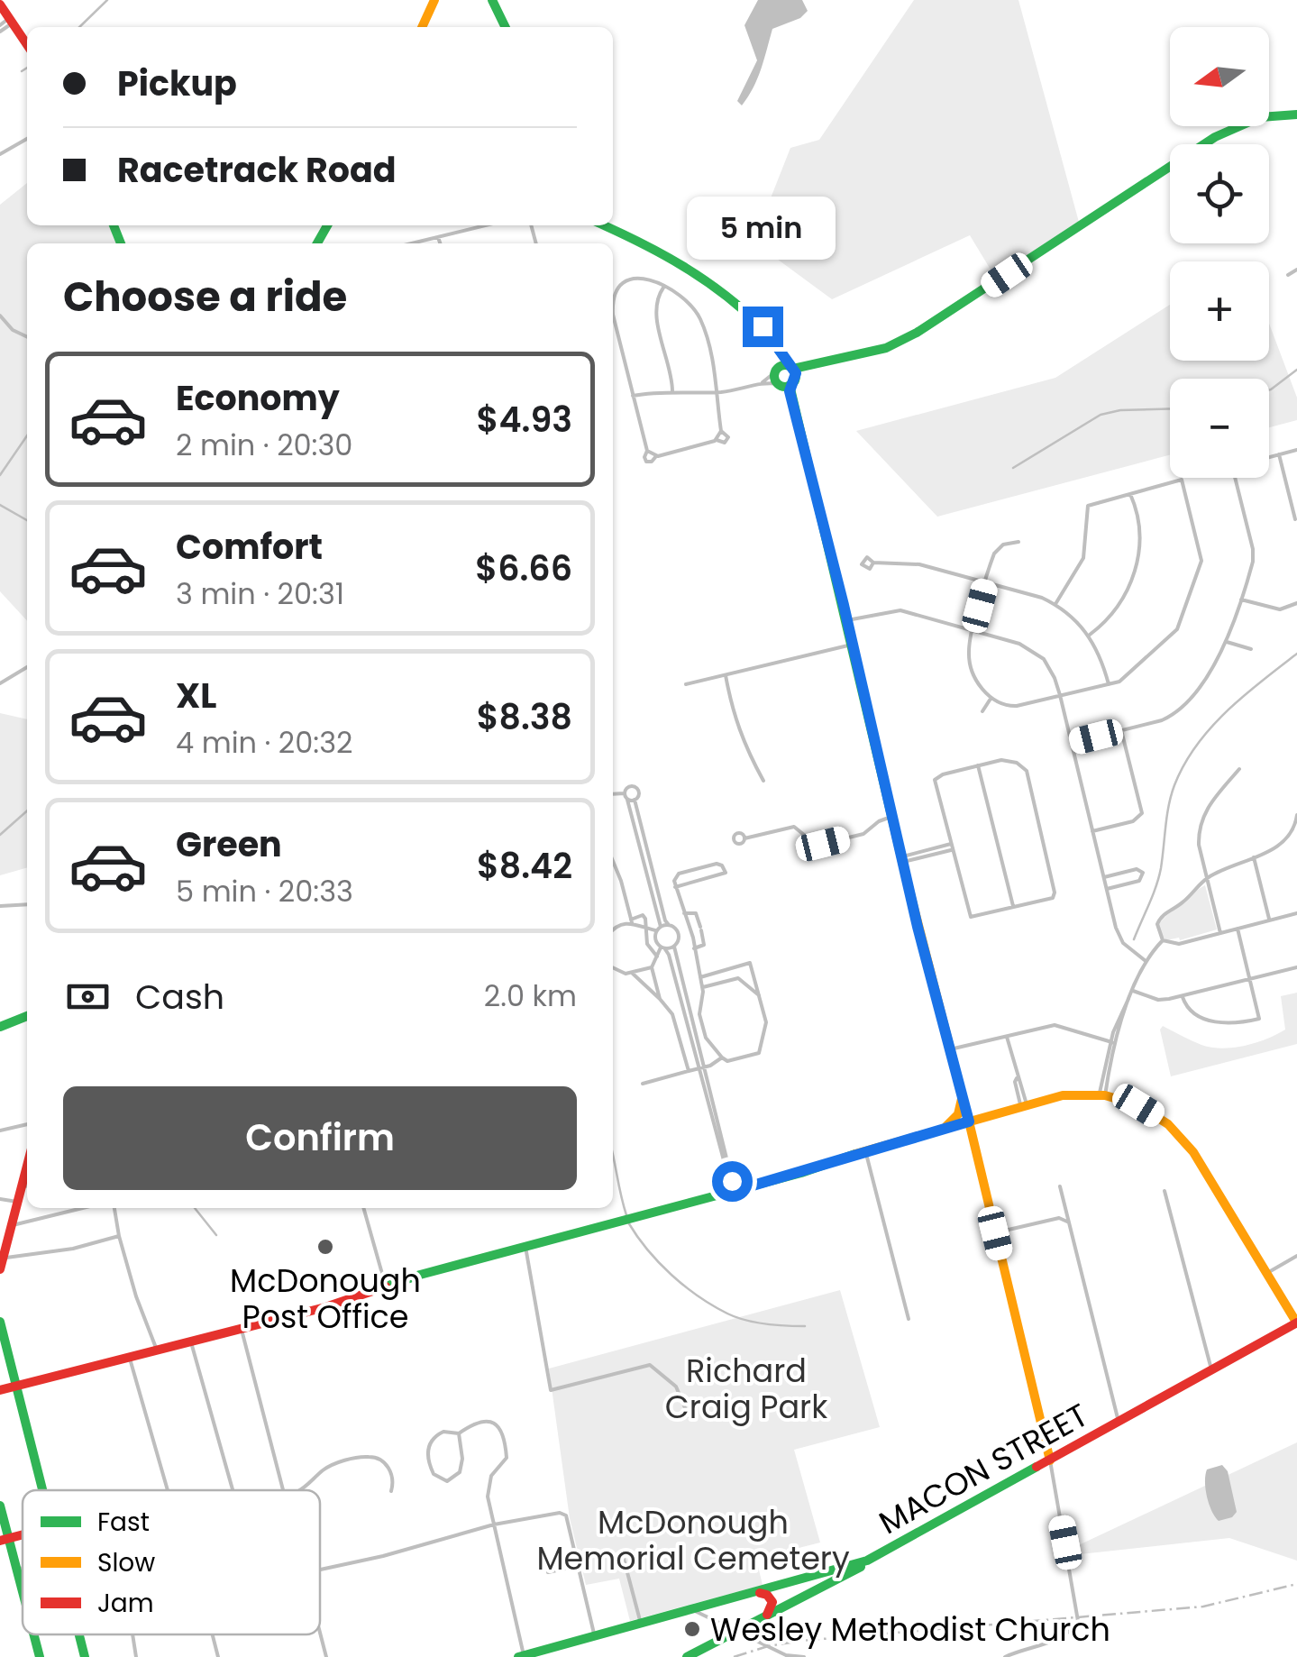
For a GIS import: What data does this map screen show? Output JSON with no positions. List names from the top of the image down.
{
  "streets": {
    "main road": ["MACON STREET"]
  },
  "parks": ["Richard Craig Park", "McDonough Memorial Cemetery"],
  "places": ["McDonough Post Office", "Wesley Methodist Church"],
  "legend": ["Fast", "Slow", "Jam"],
  "north": "left",
  "page": {
    "map_buttons": ["+", "−"],
    "banner": ["Pickup", "Racetrack Road"],
    "bubble": "5 min",
    "heading": "Choose a ride",
    "list": [
      {
        "name": "Economy",
        "note": "2 min · 20:30",
        "value": "$4.93"
      },
      {
        "name": "Comfort",
        "note": "3 min · 20:31",
        "value": "$6.66"
      },
      {
        "name": "XL",
        "note": "4 min · 20:32",
        "value": "$8.38"
      },
      {
        "name": "Green",
        "note": "5 min · 20:33",
        "value": "$8.42"
      }
    ],
    "pay": ["Cash", "2.0 km"],
    "buttons": "Confirm"
  }
}
